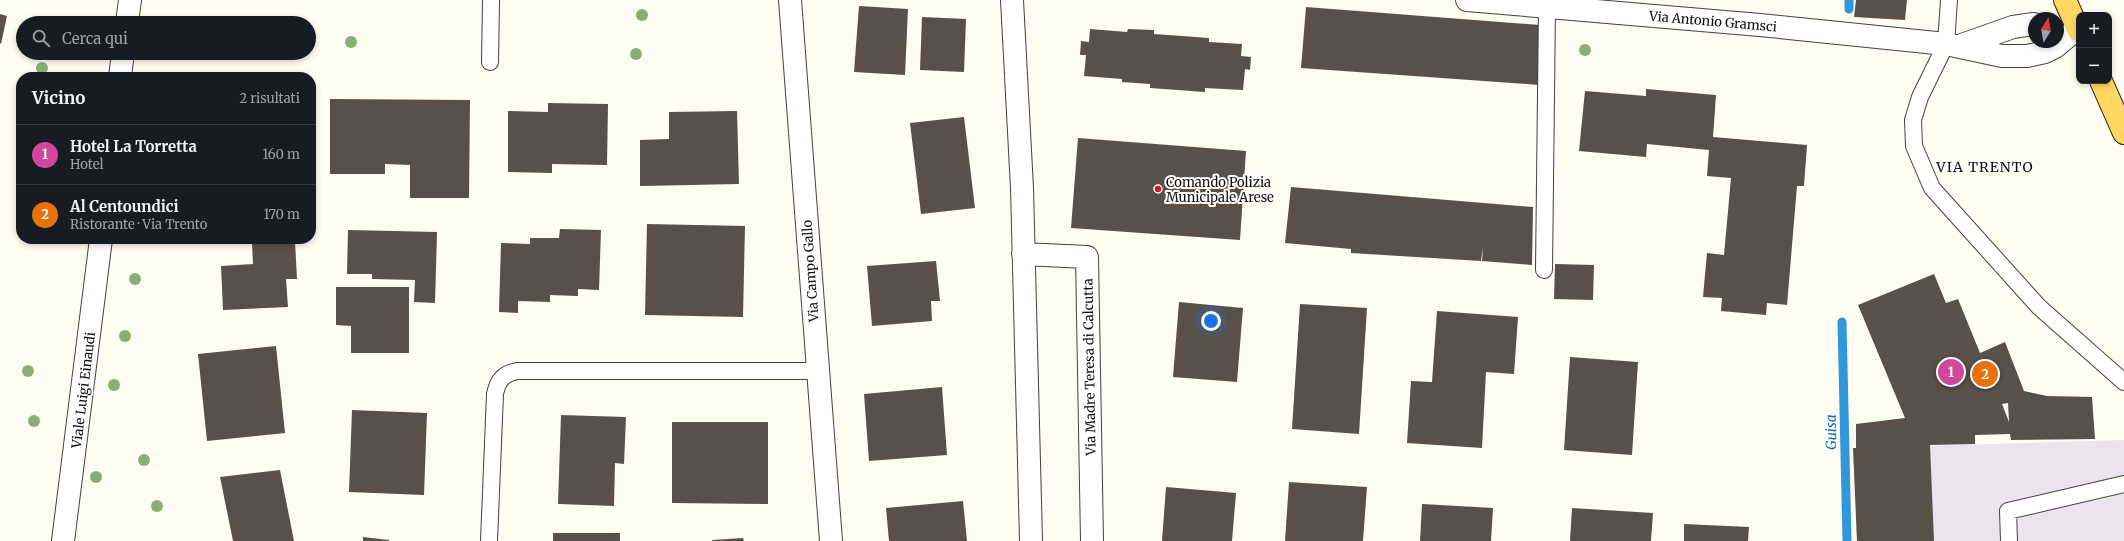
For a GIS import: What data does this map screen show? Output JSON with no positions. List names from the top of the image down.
{
  "streets": {
    "street": [
      "Via Antonio Gramsci",
      "Via Campo Gallo",
      "Via Madre Teresa di Calcutta",
      "Viale Luigi Einaudi"
    ]
  },
  "districts": ["VIA TRENTO"],
  "water": ["Guisa"],
  "places": ["Comando Polizia Municipale Arese"],
  "north": "top",
  "page": {
    "map_buttons": ["+", "−"],
    "search": "Cerca qui",
    "heading": ["Vicino", "2 risultati"],
    "list": [
      {
        "mark": "1",
        "name": "Hotel La Torretta",
        "note": "Hotel",
        "value": "160 m"
      },
      {
        "mark": "2",
        "name": "Al Centoundici",
        "note": "Ristorante · Via Trento",
        "value": "170 m"
      }
    ],
    "pins": ["1", "2"]
  }
}
